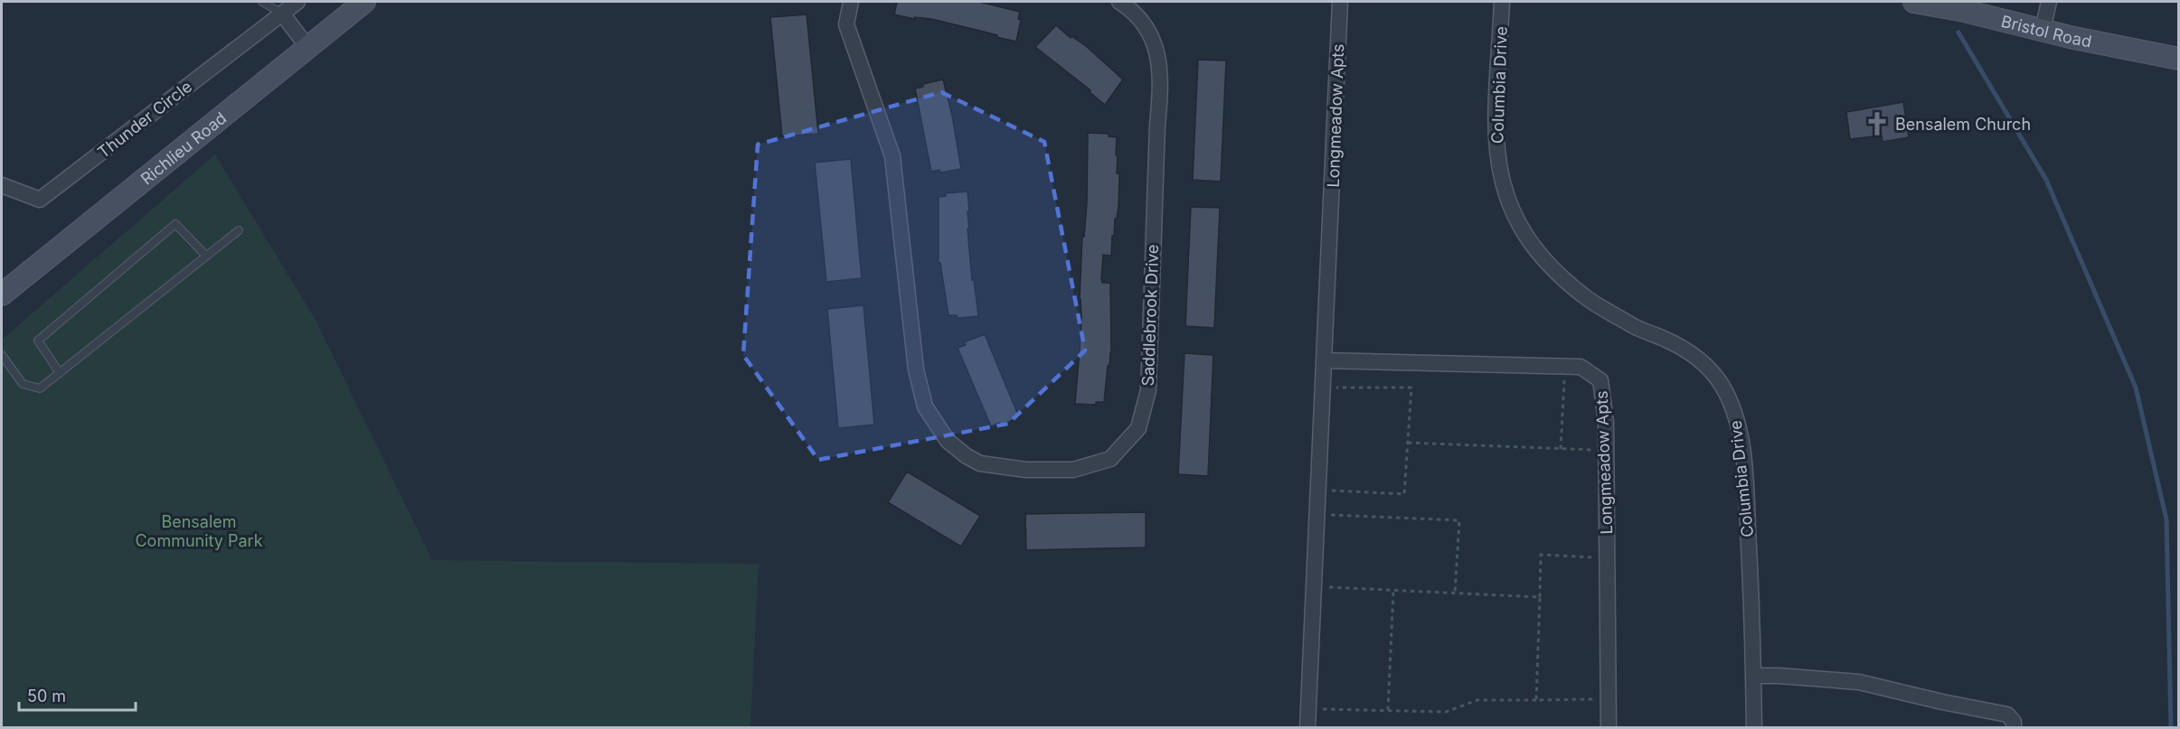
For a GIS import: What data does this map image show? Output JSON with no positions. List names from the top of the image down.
{
  "streets": {
    "main road": ["Bristol Road", "Richlieu Road"],
    "street": [
      "Columbia Drive",
      "Longmeadow Apts",
      "Thunder Circle",
      "Saddlebrook Drive"
    ]
  },
  "parks": ["Bensalem Community Park"],
  "places": {
    "church": ["Bensalem Church"]
  },
  "scale_bar": "50 m"
}
